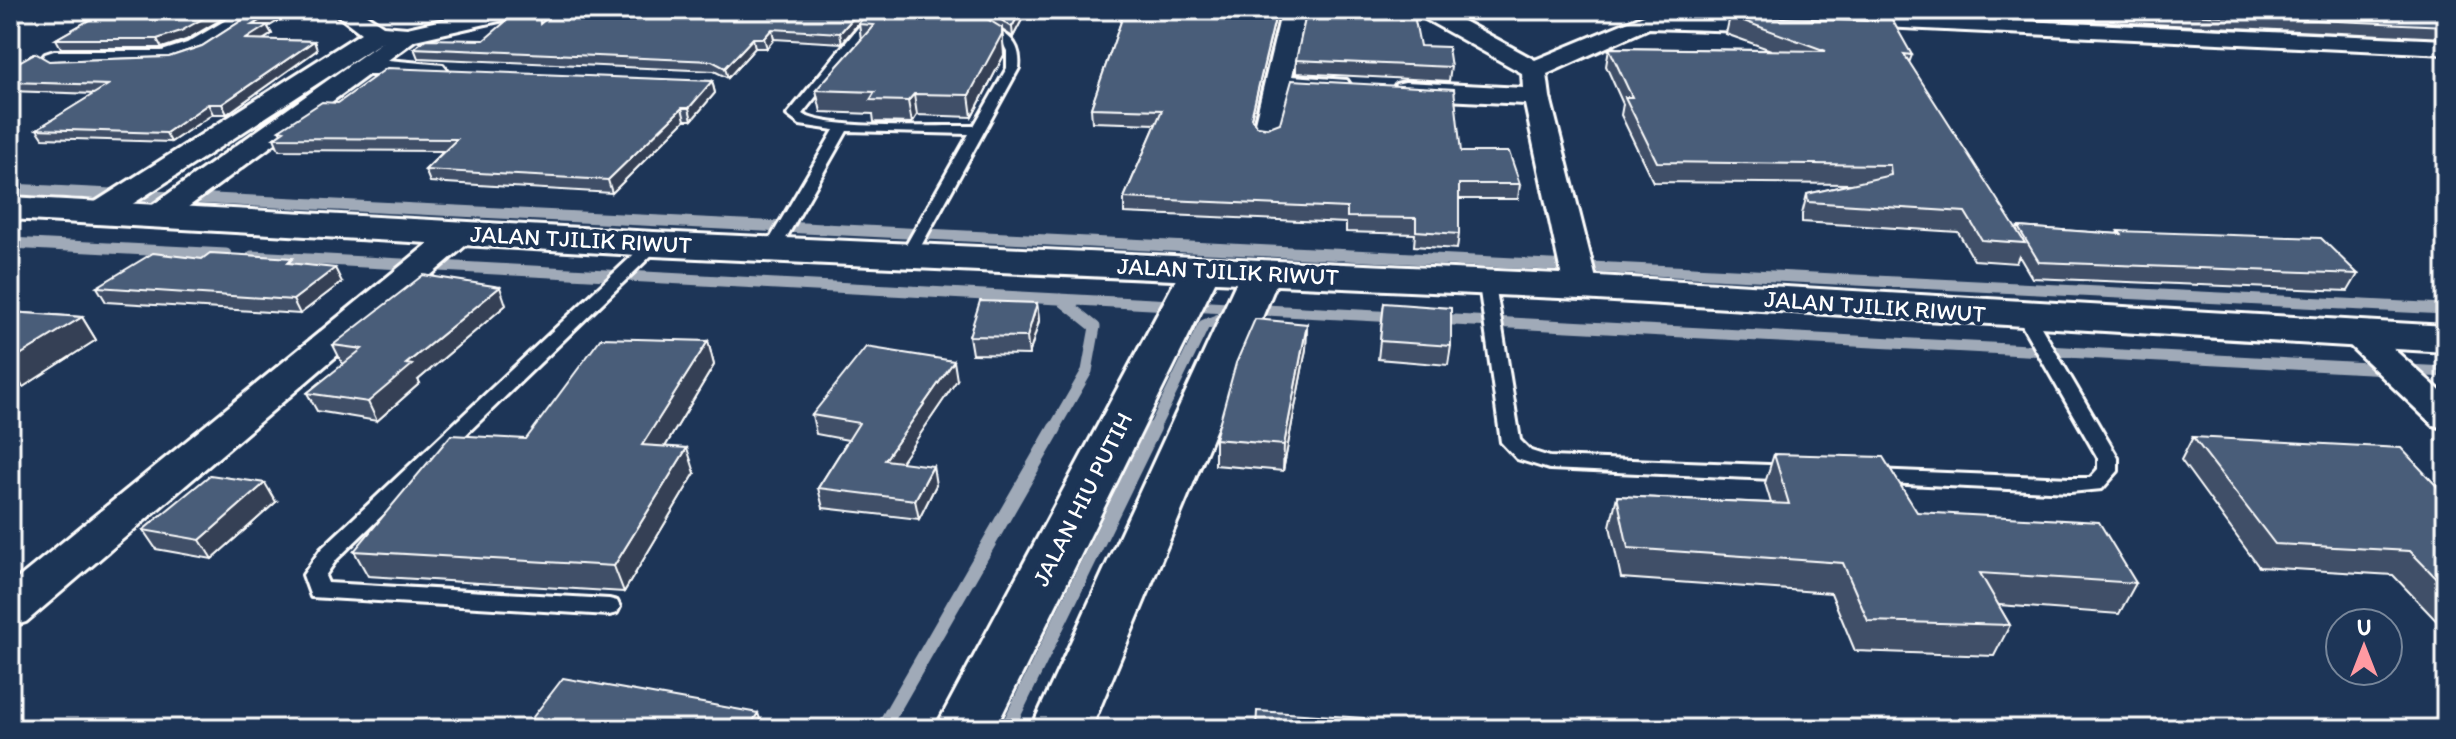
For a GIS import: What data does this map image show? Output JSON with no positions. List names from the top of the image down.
{
  "streets": {
    "main road": ["JALAN TJILIK RIWUT", "JALAN HIU PUTIH"]
  },
  "crossings": [
    ["JALAN TJILIK RIWUT", "JALAN HIU PUTIH"]
  ],
  "north": "top"
}
